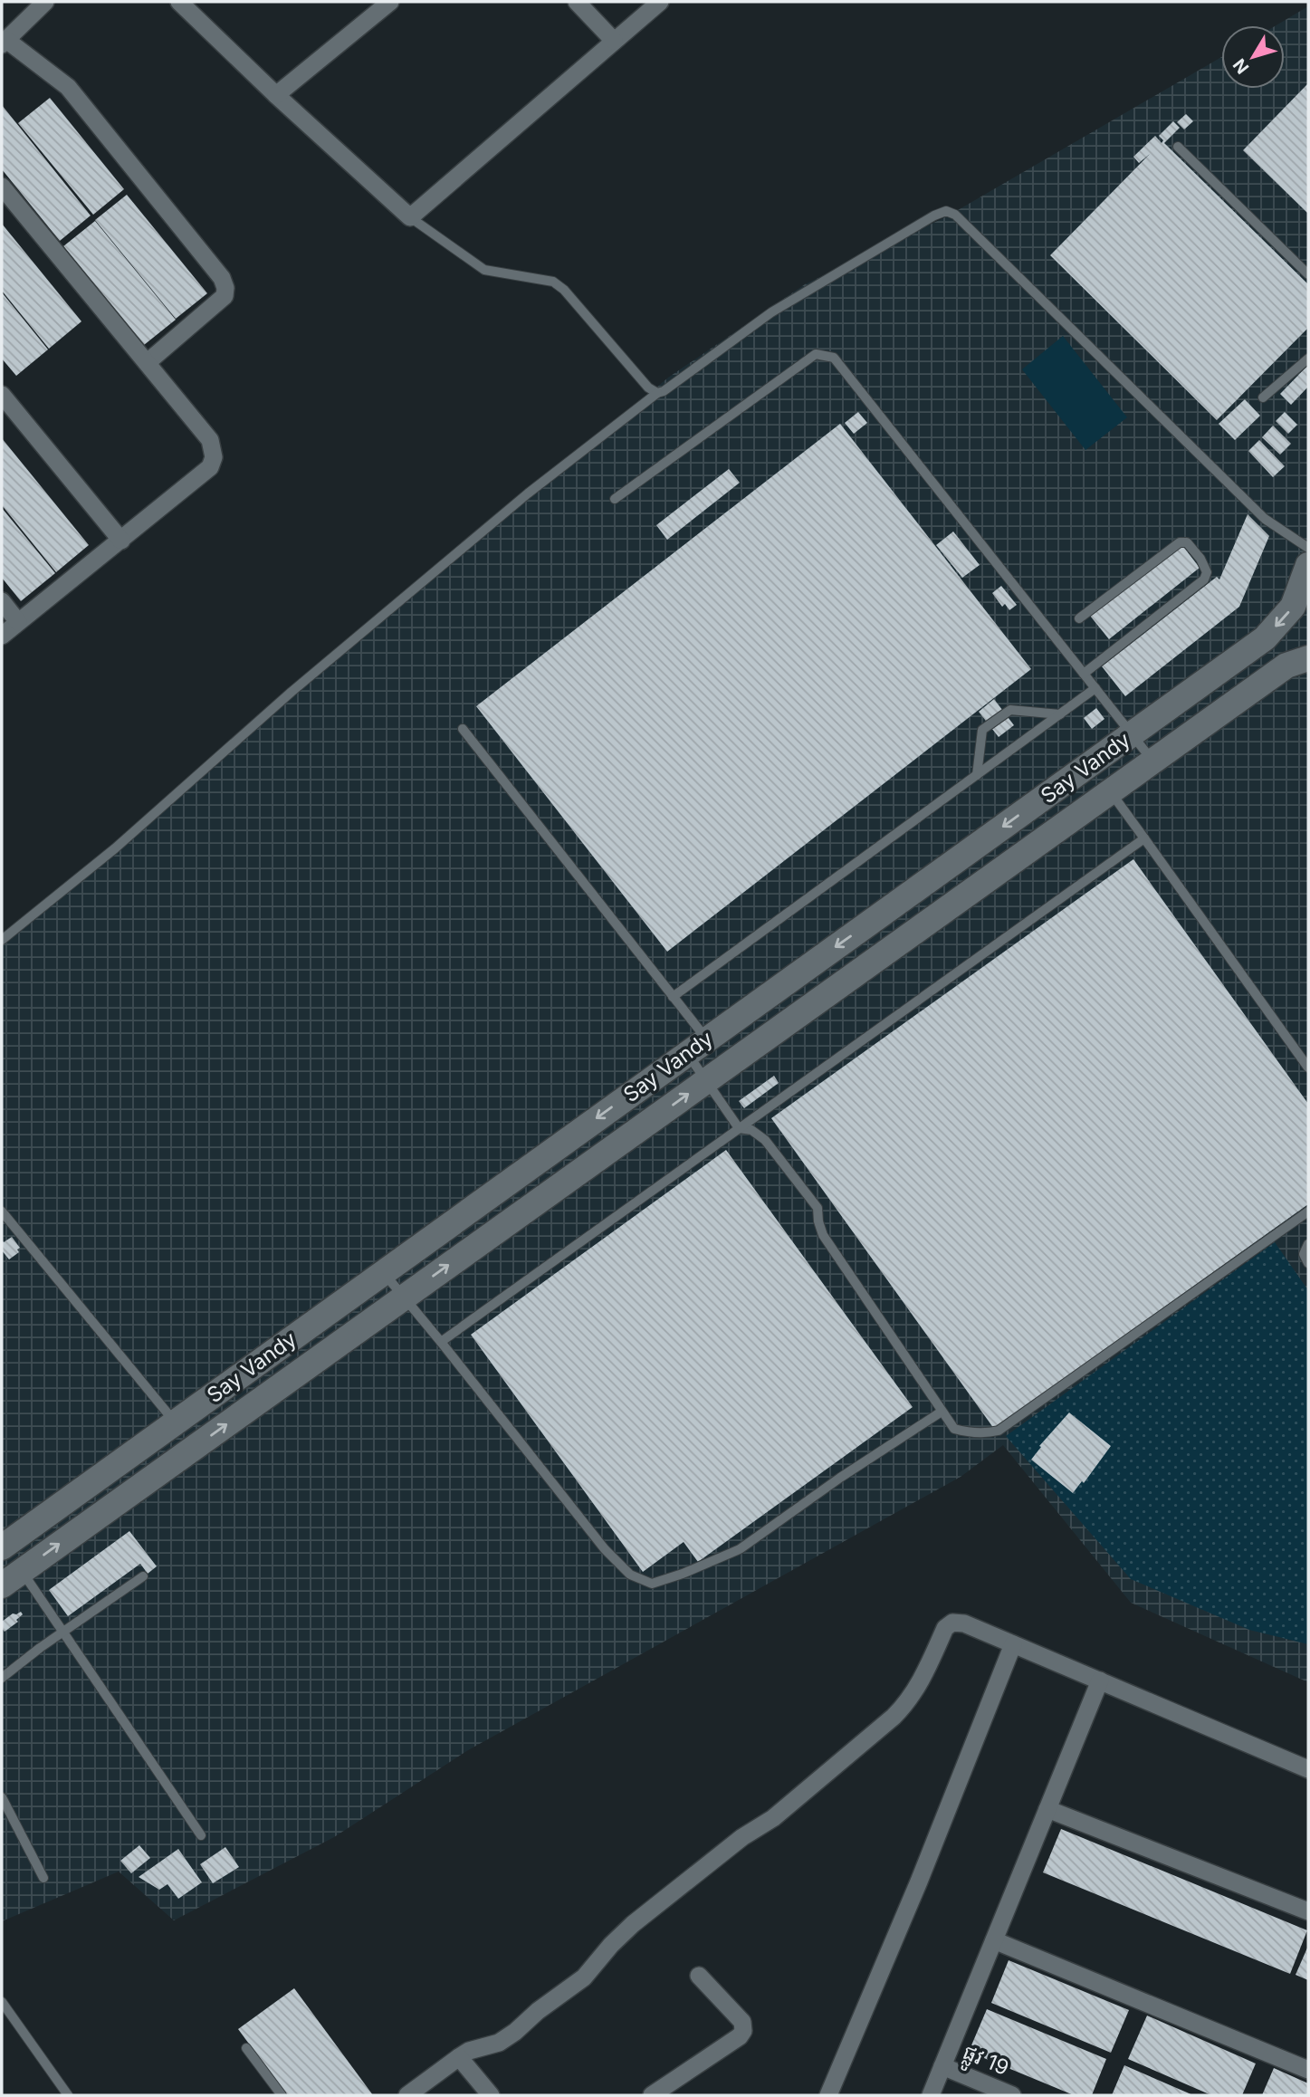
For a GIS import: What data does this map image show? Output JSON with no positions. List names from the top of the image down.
{
  "streets": {
    "street": ["Say Vandy", "ផ្លូវ 19"]
  },
  "north": "bottom left"
}
